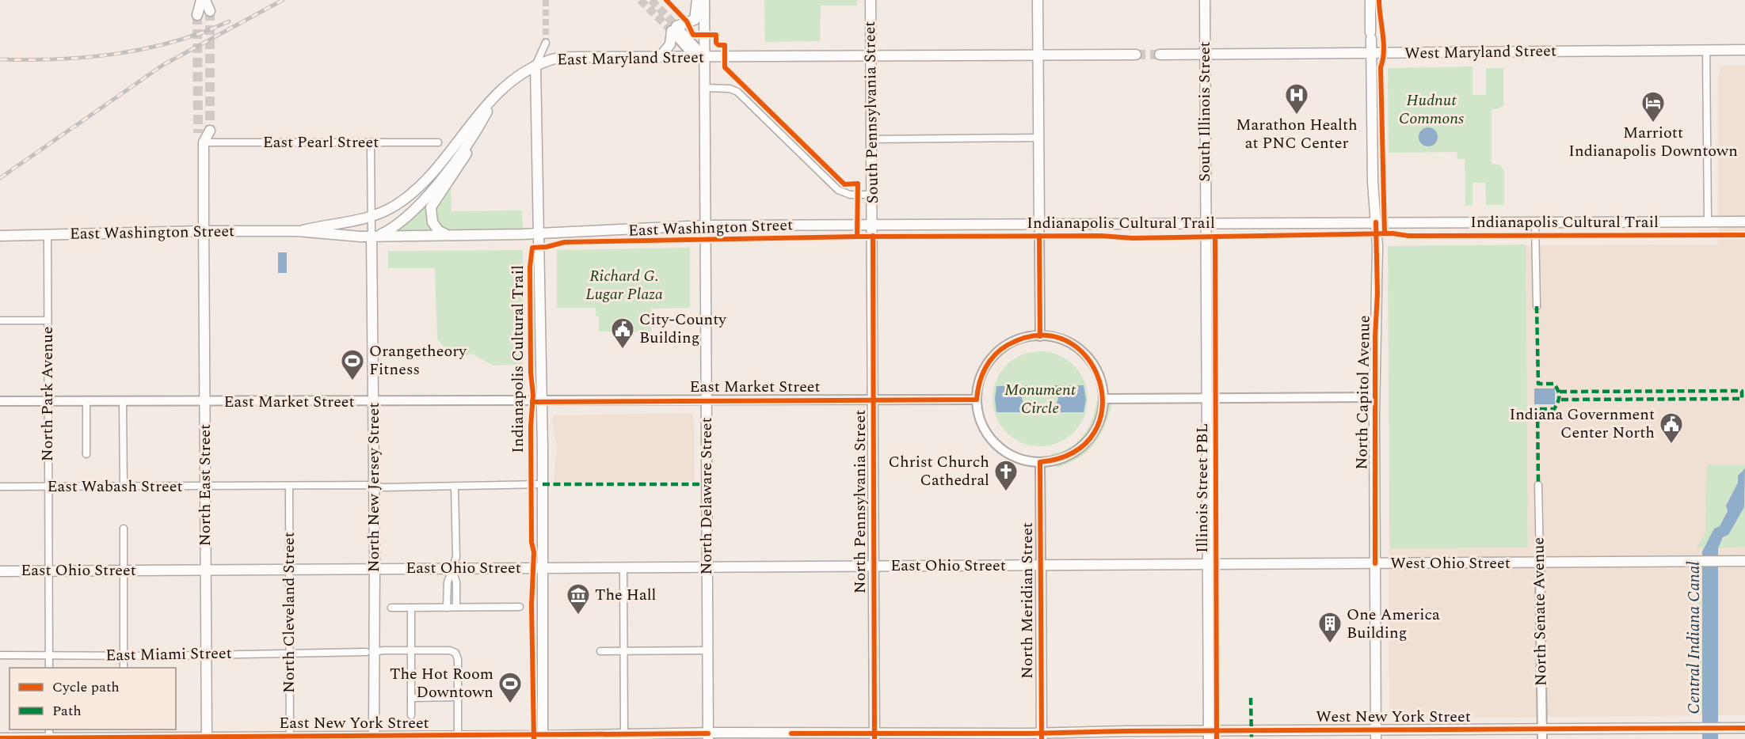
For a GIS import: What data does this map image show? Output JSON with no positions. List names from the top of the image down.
{
  "streets": {
    "main road": [
      "West Maryland Street",
      "East Maryland Street",
      "South Illinois Street",
      "South Pennsylvania Street",
      "East Washington Street",
      "North Capitol Avenue",
      "North East Street",
      "North New Jersey Street",
      "North Delaware Street",
      "North Pennsylvania Street",
      "West Ohio Street",
      "East Ohio Street",
      "North Meridian Street",
      "West New York Street",
      "East New York Street"
    ],
    "street": [
      "East Pearl Street",
      "East Market Street",
      "North Park Avenue",
      "East Wabash Street",
      "North Senate Avenue",
      "North Cleveland Street",
      "East Miami Street"
    ],
    "cycle path": ["Indianapolis Cultural Trail"]
  },
  "crossings": [
    ["West Maryland Street", "South Illinois Street"],
    ["West Maryland Street", "North Capitol Avenue"],
    ["East Maryland Street", "South Pennsylvania Street"],
    ["East Maryland Street", "East Washington Street"],
    ["East Maryland Street", "North Delaware Street"],
    ["South Illinois Street", "East Washington Street"],
    ["South Illinois Street", "West Ohio Street"],
    ["South Illinois Street", "West New York Street"],
    ["South Pennsylvania Street", "East Washington Street"],
    ["South Pennsylvania Street", "North Pennsylvania Street"],
    ["East Pearl Street", "North East Street"],
    ["East Washington Street", "North Capitol Avenue"],
    ["East Washington Street", "North Park Avenue"],
    ["East Washington Street", "North East Street"],
    ["East Washington Street", "North New Jersey Street"],
    ["East Washington Street", "North Delaware Street"],
    ["East Washington Street", "North Pennsylvania Street"],
    ["East Market Street", "North Park Avenue"],
    ["East Market Street", "North East Street"],
    ["East Market Street", "North New Jersey Street"],
    ["East Market Street", "North Delaware Street"],
    ["East Market Street", "North Pennsylvania Street"],
    ["East Market Street", "North Meridian Street"],
    ["North Capitol Avenue", "West Ohio Street"],
    ["North Capitol Avenue", "West New York Street"],
    ["North Park Avenue", "East Wabash Street"],
    ["North Park Avenue", "East Ohio Street"],
    ["North Park Avenue", "East Miami Street"],
    ["North East Street", "East Wabash Street"],
    ["North East Street", "East Ohio Street"],
    ["North East Street", "East Miami Street"],
    ["North East Street", "East New York Street"],
    ["East Wabash Street", "North New Jersey Street"],
    ["East Wabash Street", "North Cleveland Street"],
    ["North New Jersey Street", "East Ohio Street"],
    ["North New Jersey Street", "East Miami Street"],
    ["North New Jersey Street", "East New York Street"],
    ["North Delaware Street", "East Ohio Street"],
    ["North Delaware Street", "East New York Street"],
    ["North Pennsylvania Street", "East Ohio Street"],
    ["North Pennsylvania Street", "East New York Street"],
    ["West Ohio Street", "East Ohio Street"],
    ["West Ohio Street", "North Meridian Street"],
    ["West Ohio Street", "North Senate Avenue"],
    ["East Ohio Street", "North Meridian Street"],
    ["East Ohio Street", "North Cleveland Street"],
    ["North Meridian Street", "West New York Street"],
    ["North Meridian Street", "East New York Street"],
    ["North Senate Avenue", "West New York Street"],
    ["North Cleveland Street", "East Miami Street"],
    ["North Cleveland Street", "East New York Street"],
    ["West New York Street", "East New York Street"]
  ],
  "water": ["Central Indiana Canal"],
  "parks": ["Hudnut Commons", "Richard G. Lugar Plaza", "Monument Circle"],
  "places": {
    "hospital": ["Marathon Health at PNC Center"],
    "hotel": ["Marriott Indianapolis Downtown"],
    "public building": ["City-County Building", "Indiana Government Center North"],
    "sports": ["Orangetheory Fitness", "The Hot Room Downtown"],
    "church": ["Christ Church Cathedral"],
    "museum": ["The Hall"],
    "building": ["One America Building"]
  },
  "legend": ["Cycle path", "Path"]
}
